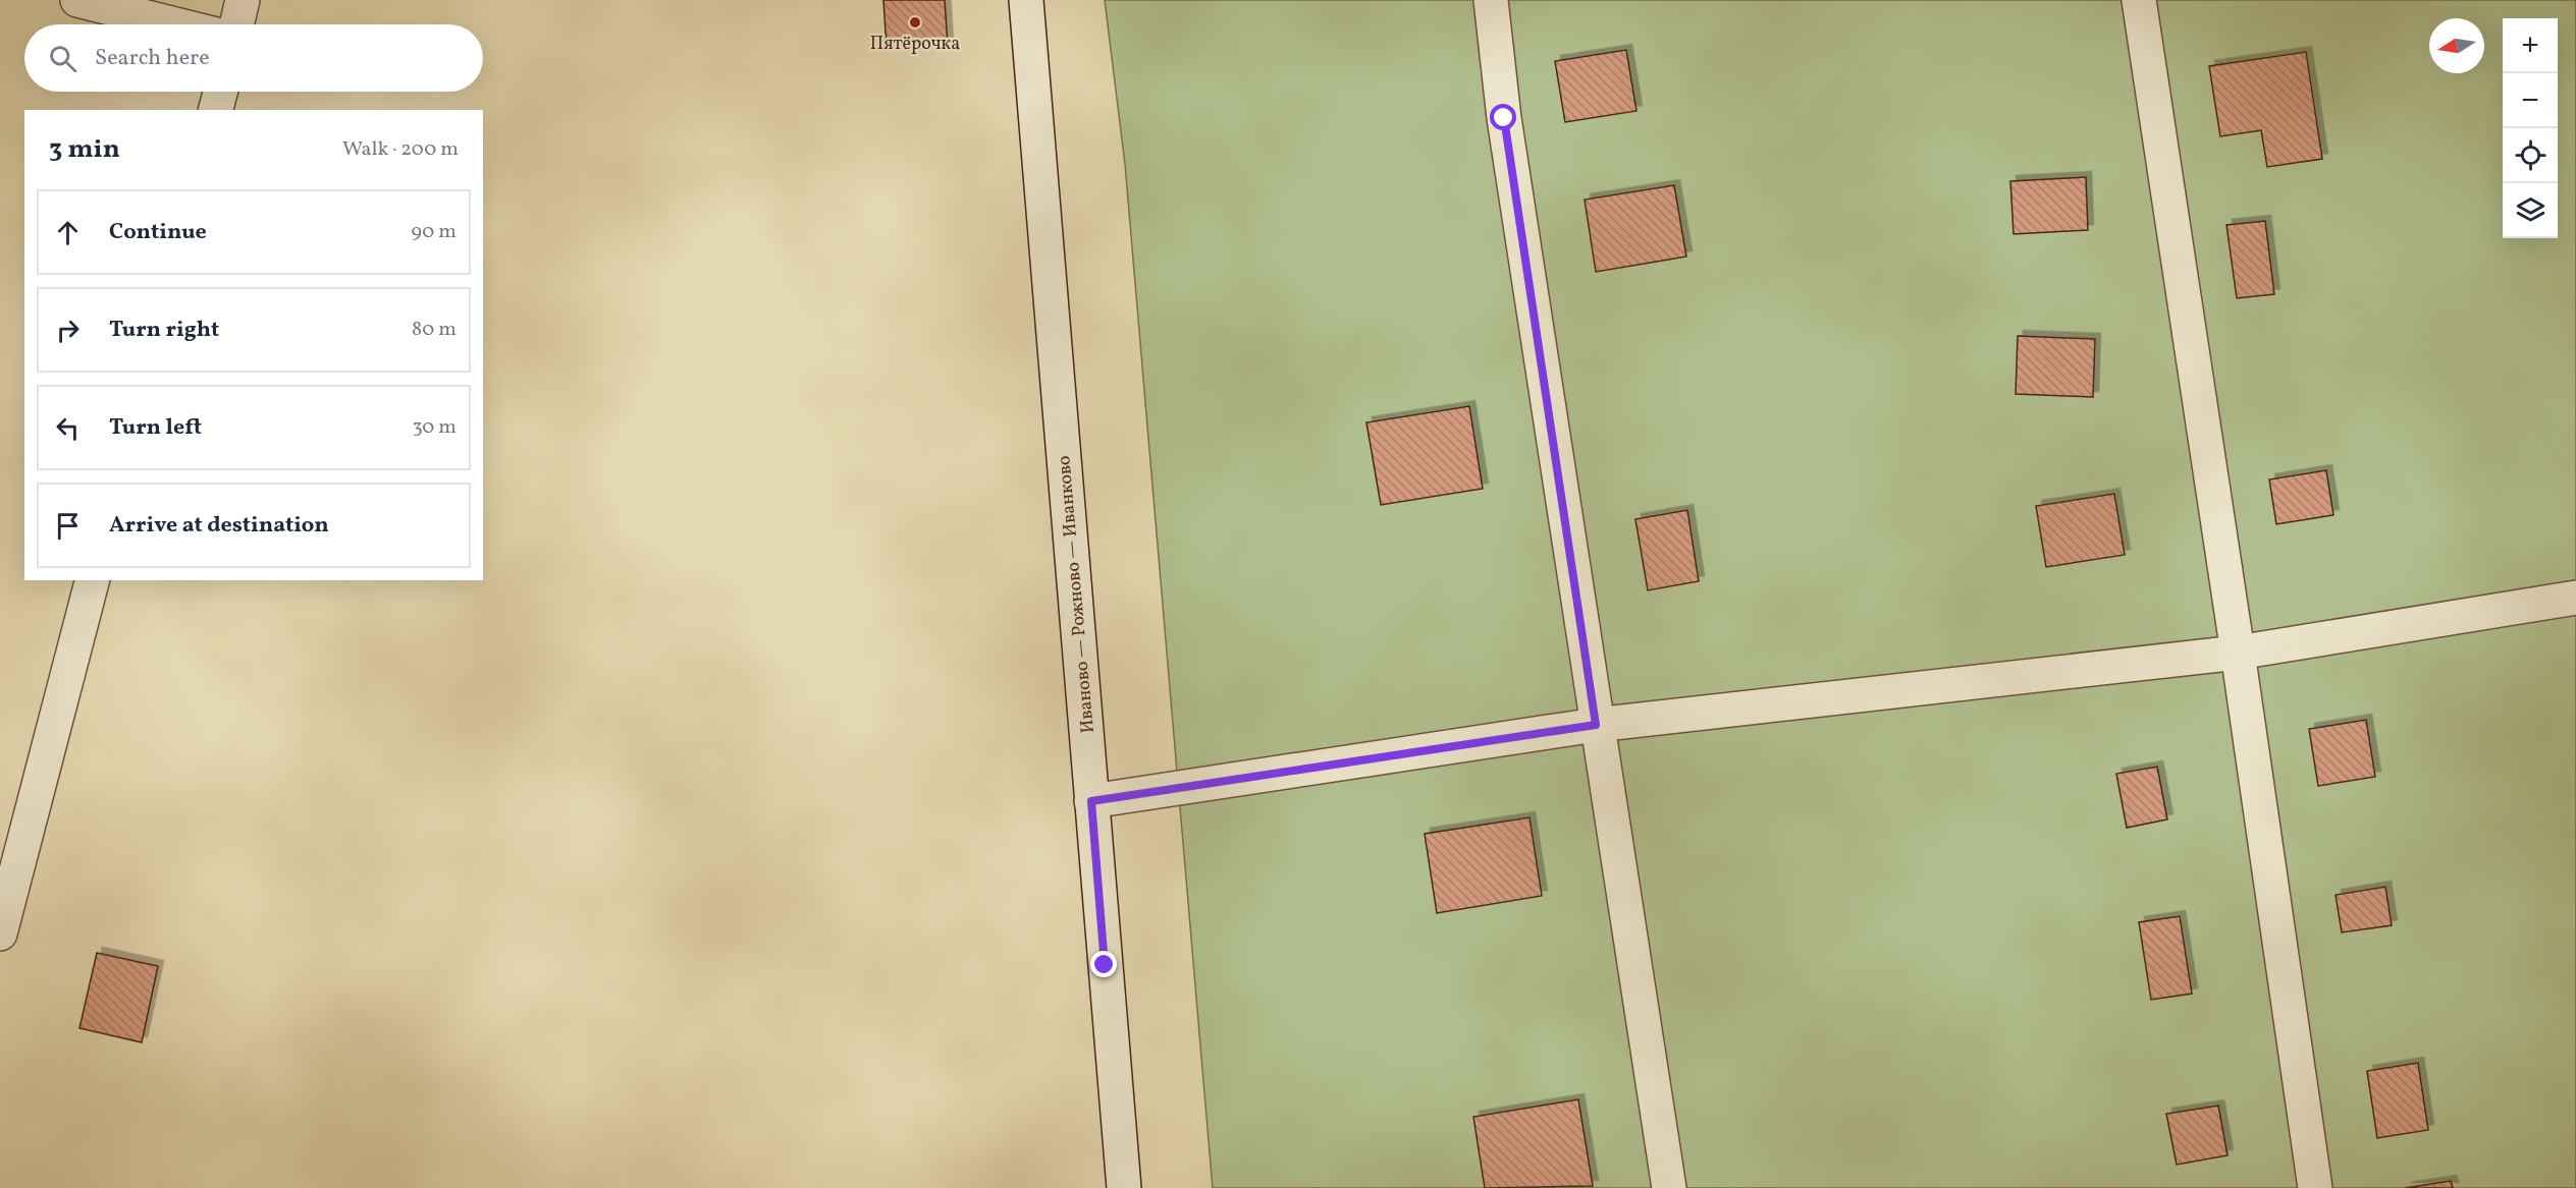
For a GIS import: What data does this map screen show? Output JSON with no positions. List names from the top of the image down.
{
  "streets": {
    "street": ["Иваново — Рожново — Иванково"]
  },
  "places": ["Пятёрочка"],
  "north": "left",
  "page": {
    "map_buttons": ["+", "−"],
    "search": "Search here",
    "heading": ["3 min", "Walk · 200 m"],
    "list": [
      ["Continue", "90 m"],
      ["Turn right", "80 m"],
      ["Turn left", "30 m"],
      "Arrive at destination"
    ]
  }
}
